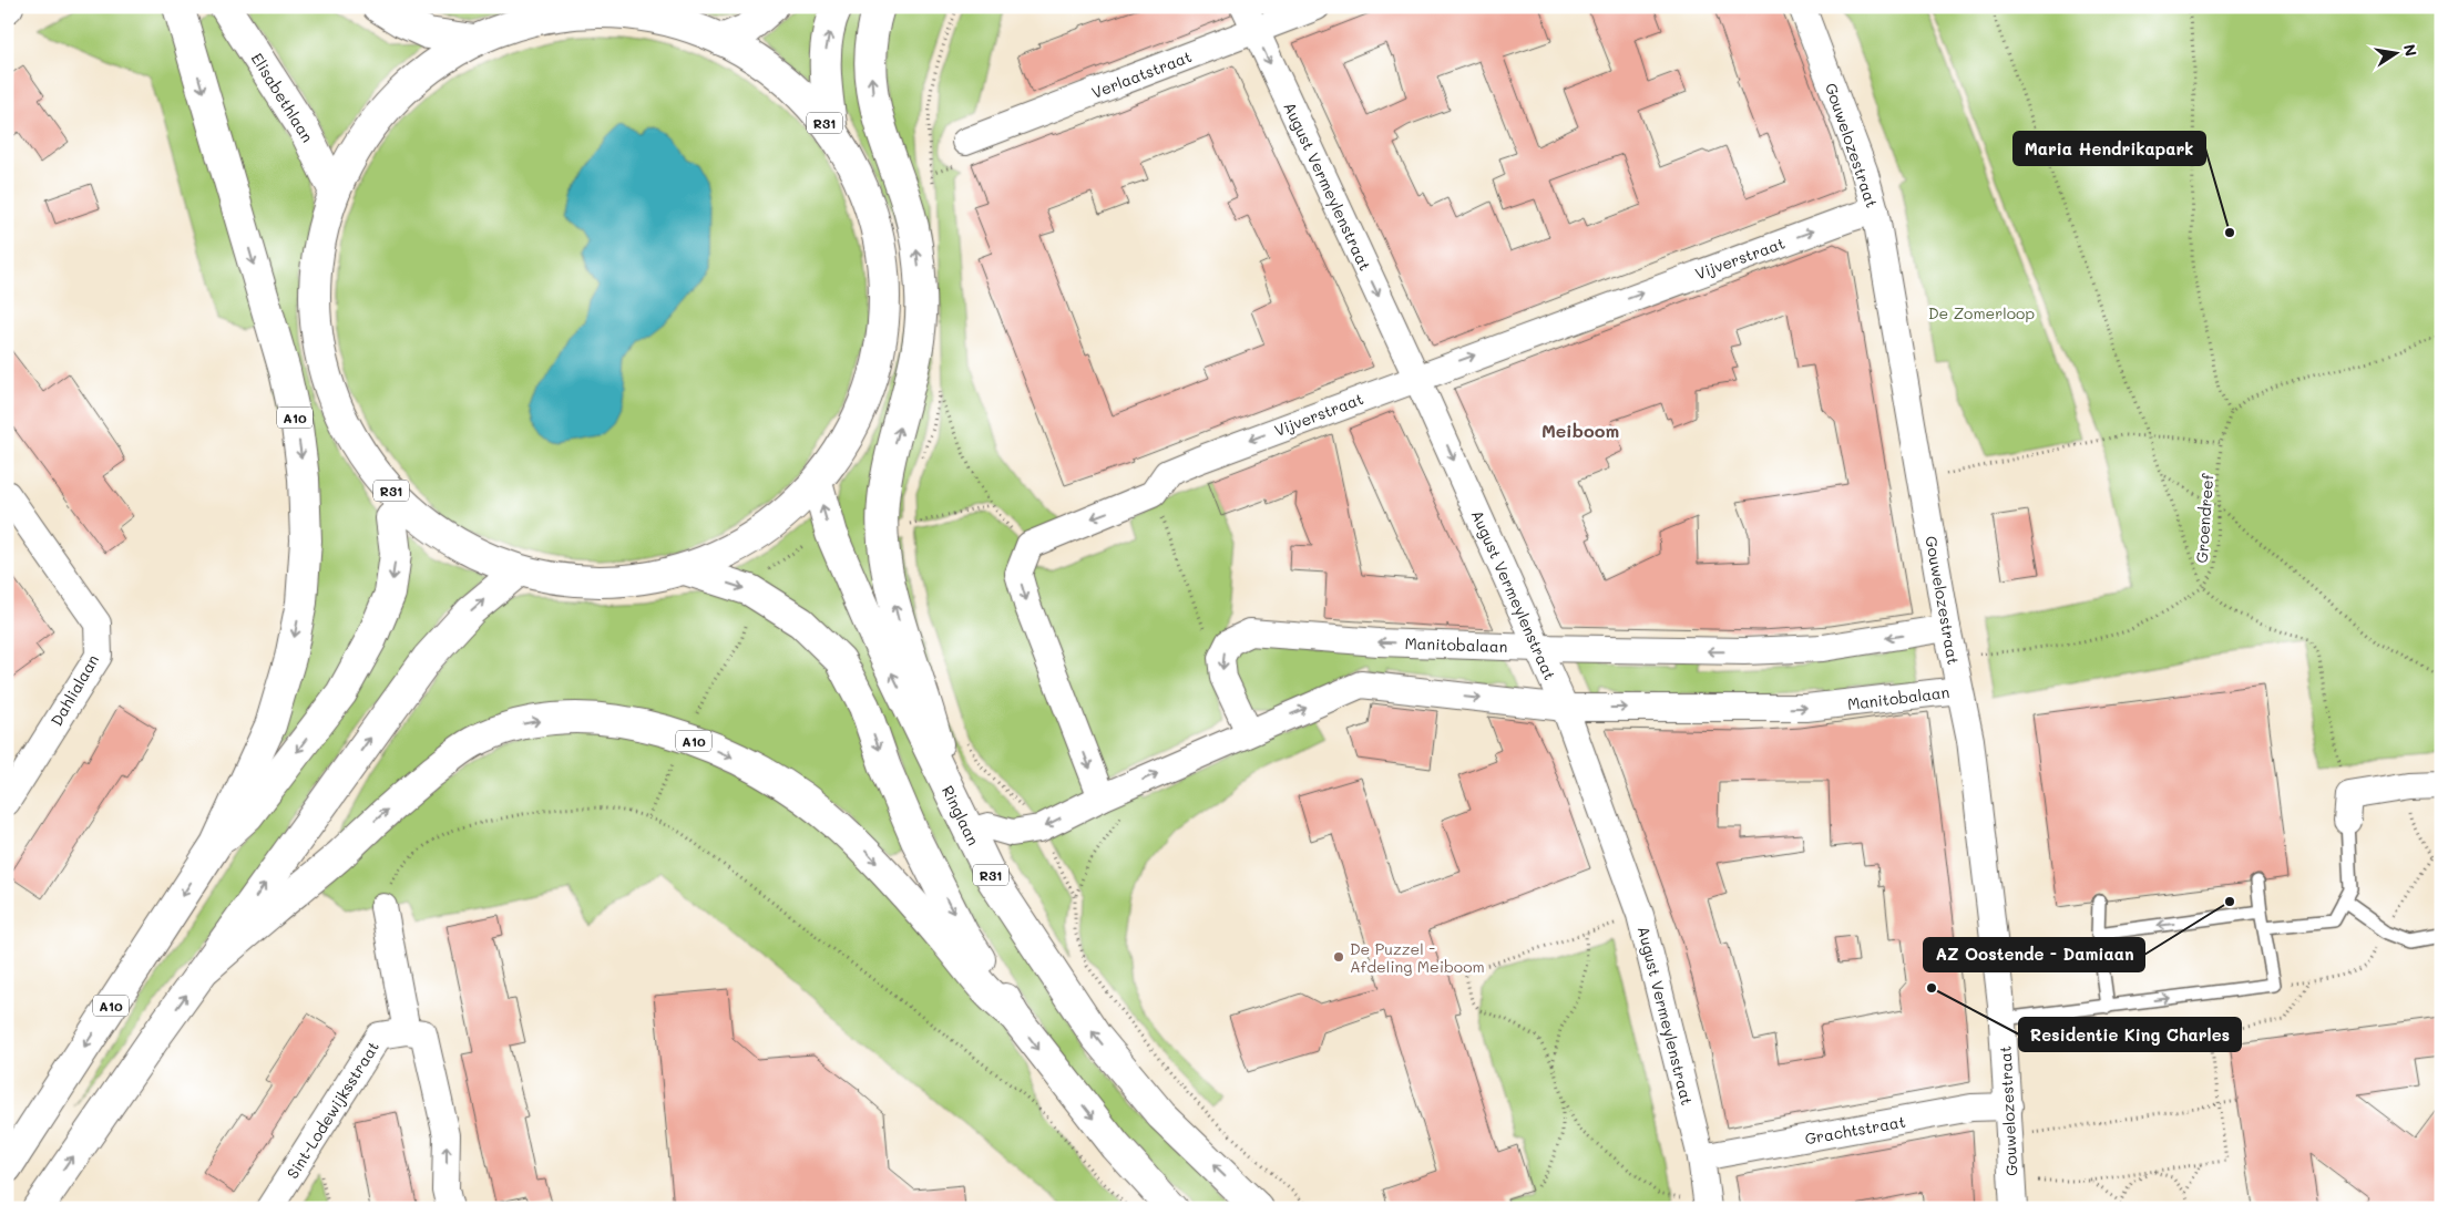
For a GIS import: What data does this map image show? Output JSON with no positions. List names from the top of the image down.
{
  "streets": {
    "main road": [
      "Elisabethlaan",
      "R31",
      "A10",
      "Ringlaan"
    ],
    "street": [
      "Verlaatstraat",
      "Gouwelozestraat",
      "August Vermeylenstraat",
      "Vijverstraat",
      "Manitobalaan",
      "Dahlialaan",
      "Sint-Lodewijksstraat",
      "Grachtstraat"
    ],
    "path": ["Groendreef"]
  },
  "crossings": [
    ["Verlaatstraat", "August Vermeylenstraat"],
    ["Elisabethlaan", "R31"],
    ["R31", "A10"],
    ["R31", "Ringlaan"],
    ["Gouwelozestraat", "Vijverstraat"],
    ["Gouwelozestraat", "Groendreef"],
    ["Gouwelozestraat", "Manitobalaan"],
    ["Gouwelozestraat", "Grachtstraat"],
    ["August Vermeylenstraat", "Vijverstraat"],
    ["August Vermeylenstraat", "Manitobalaan"],
    ["August Vermeylenstraat", "Grachtstraat"],
    ["Manitobalaan", "Ringlaan"]
  ],
  "one_way": ["August Vermeylenstraat"],
  "districts": ["Meiboom"],
  "parks": ["De Zomerloop"],
  "places": [
    "Maria Hendrikapark",
    "AZ Oostende - Damiaan",
    "De Puzzel - Afdeling Meiboom",
    "Residentie King Charles"
  ],
  "north": "right"
}
